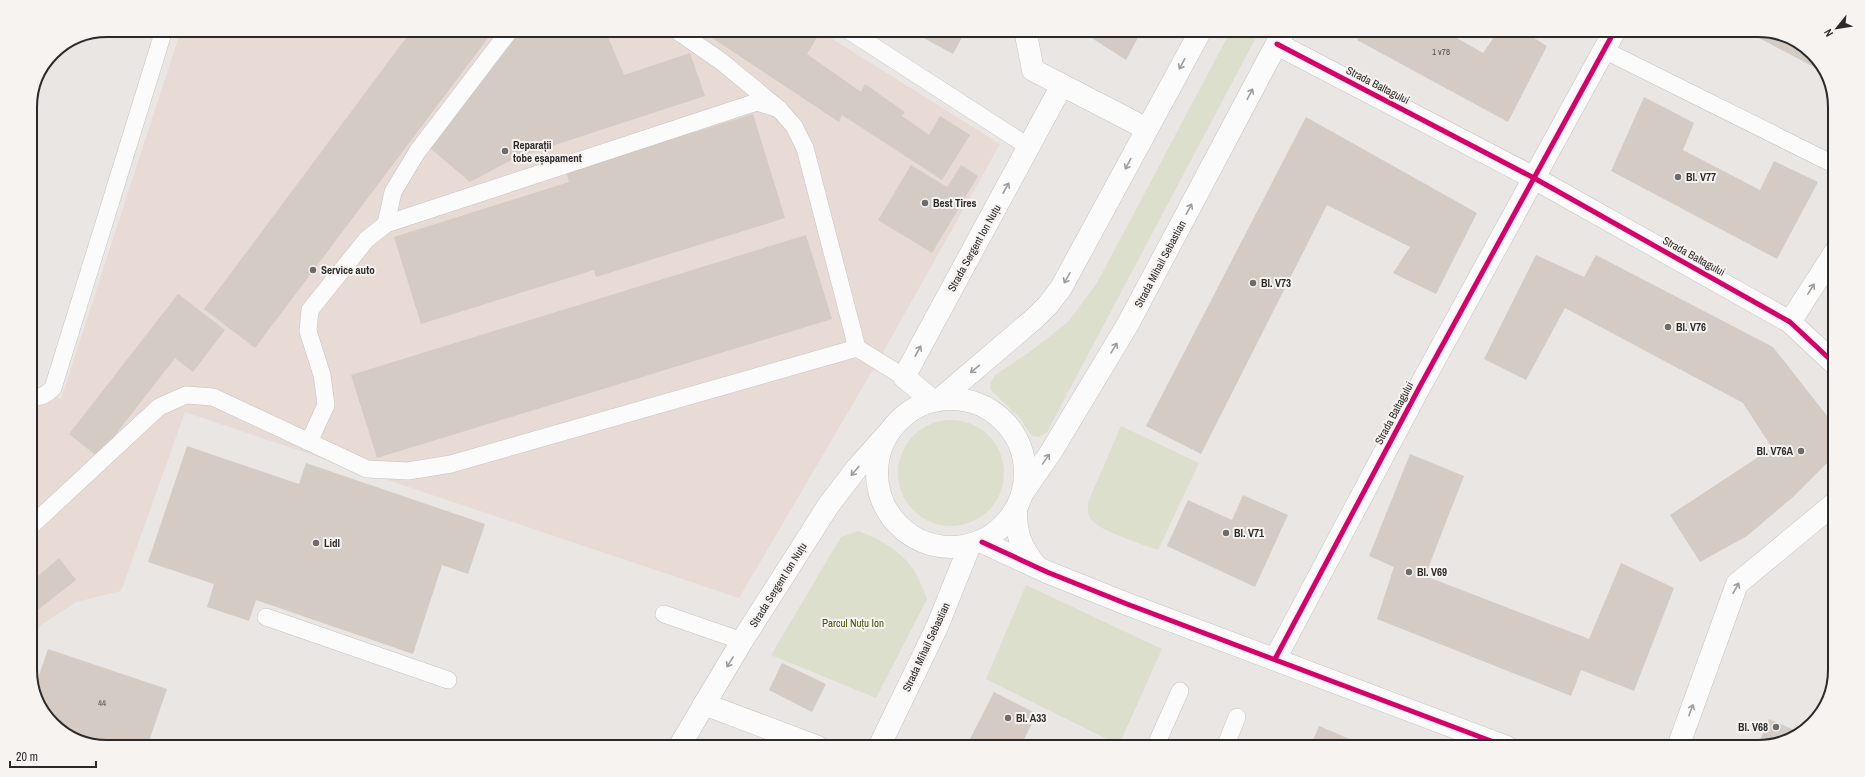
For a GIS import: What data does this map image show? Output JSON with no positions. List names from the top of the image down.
{
  "streets": {
    "street": ["Strada Baltagului", "Strada Sergent Ion Nuțu", "Strada Mihail Sebastian"]
  },
  "crossings": [
    ["Strada Baltagului", "Strada Mihail Sebastian"]
  ],
  "parks": ["Parcul Nuțu Ion"],
  "places": [
    "Reparații tobe eșapament",
    "Bl. V77",
    "Best Tires",
    "Service auto",
    "Bl. V73",
    "Bl. V76",
    "Bl. V76A",
    "Bl. V71",
    "Lidl",
    "Bl. V69",
    "Bl. A33",
    "Bl. V68"
  ],
  "house_numbers": ["1 v78", "44"],
  "scale_bar": "20 m",
  "north": "bottom left"
}
